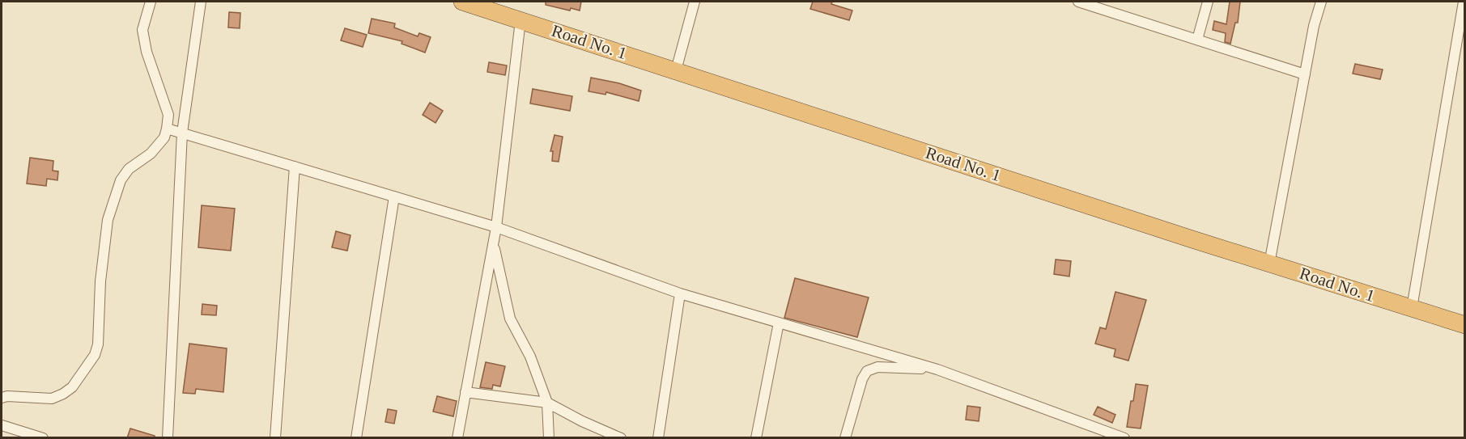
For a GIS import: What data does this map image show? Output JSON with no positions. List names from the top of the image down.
{
  "streets": {
    "highway": ["Road No. 1"]
  }
}
